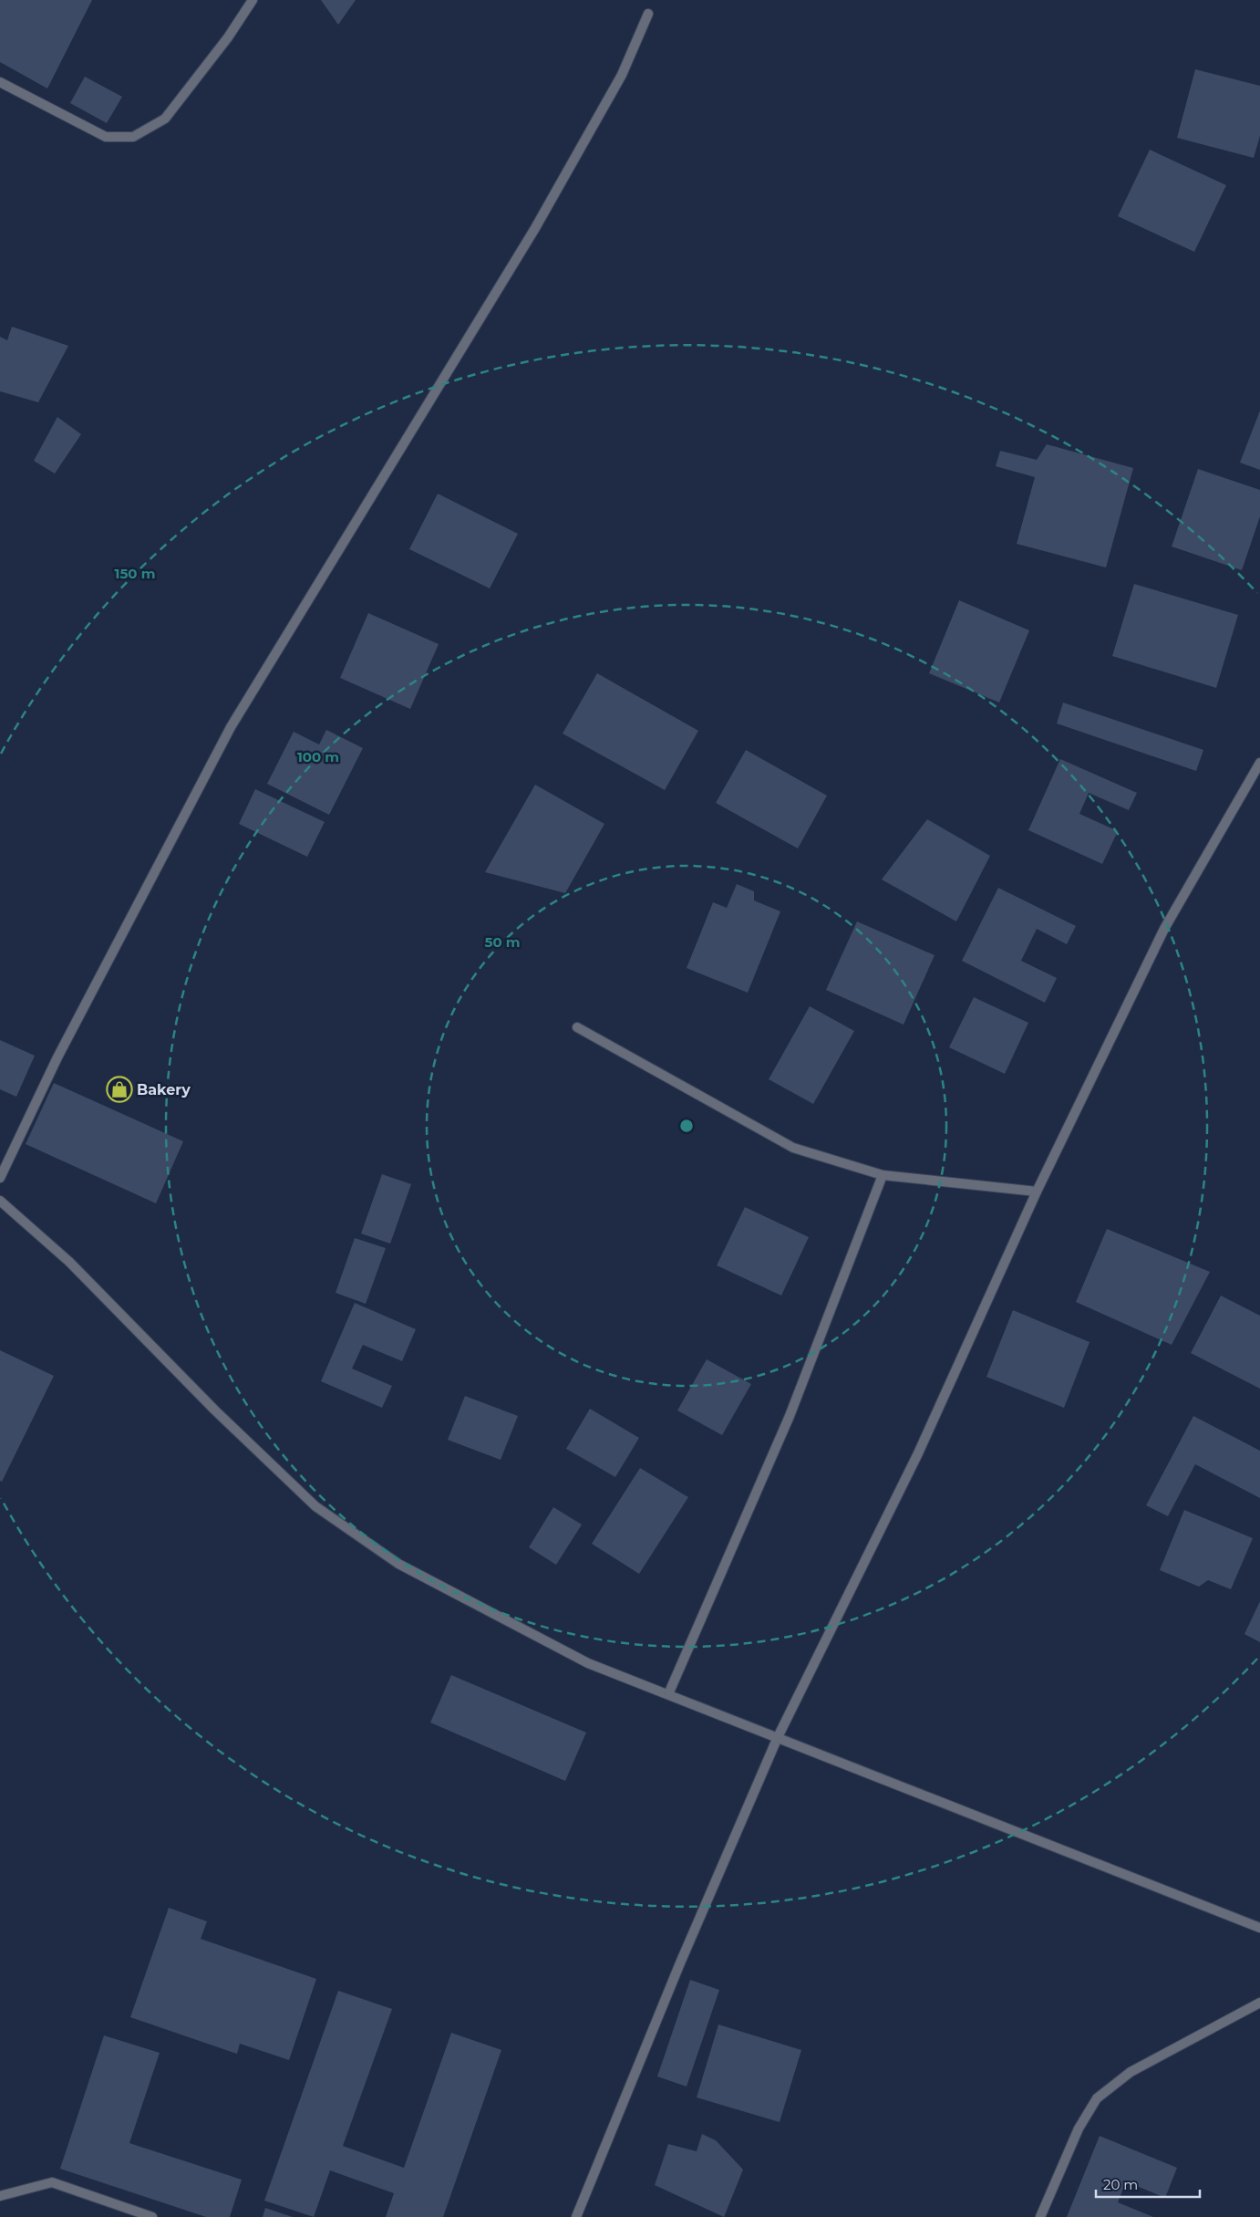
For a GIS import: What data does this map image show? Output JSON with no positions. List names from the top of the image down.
{
  "places": {
    "shop": ["Bakery"]
  },
  "scale_bar": "20 m",
  "rings": ["150 m", "100 m", "50 m"]
}
